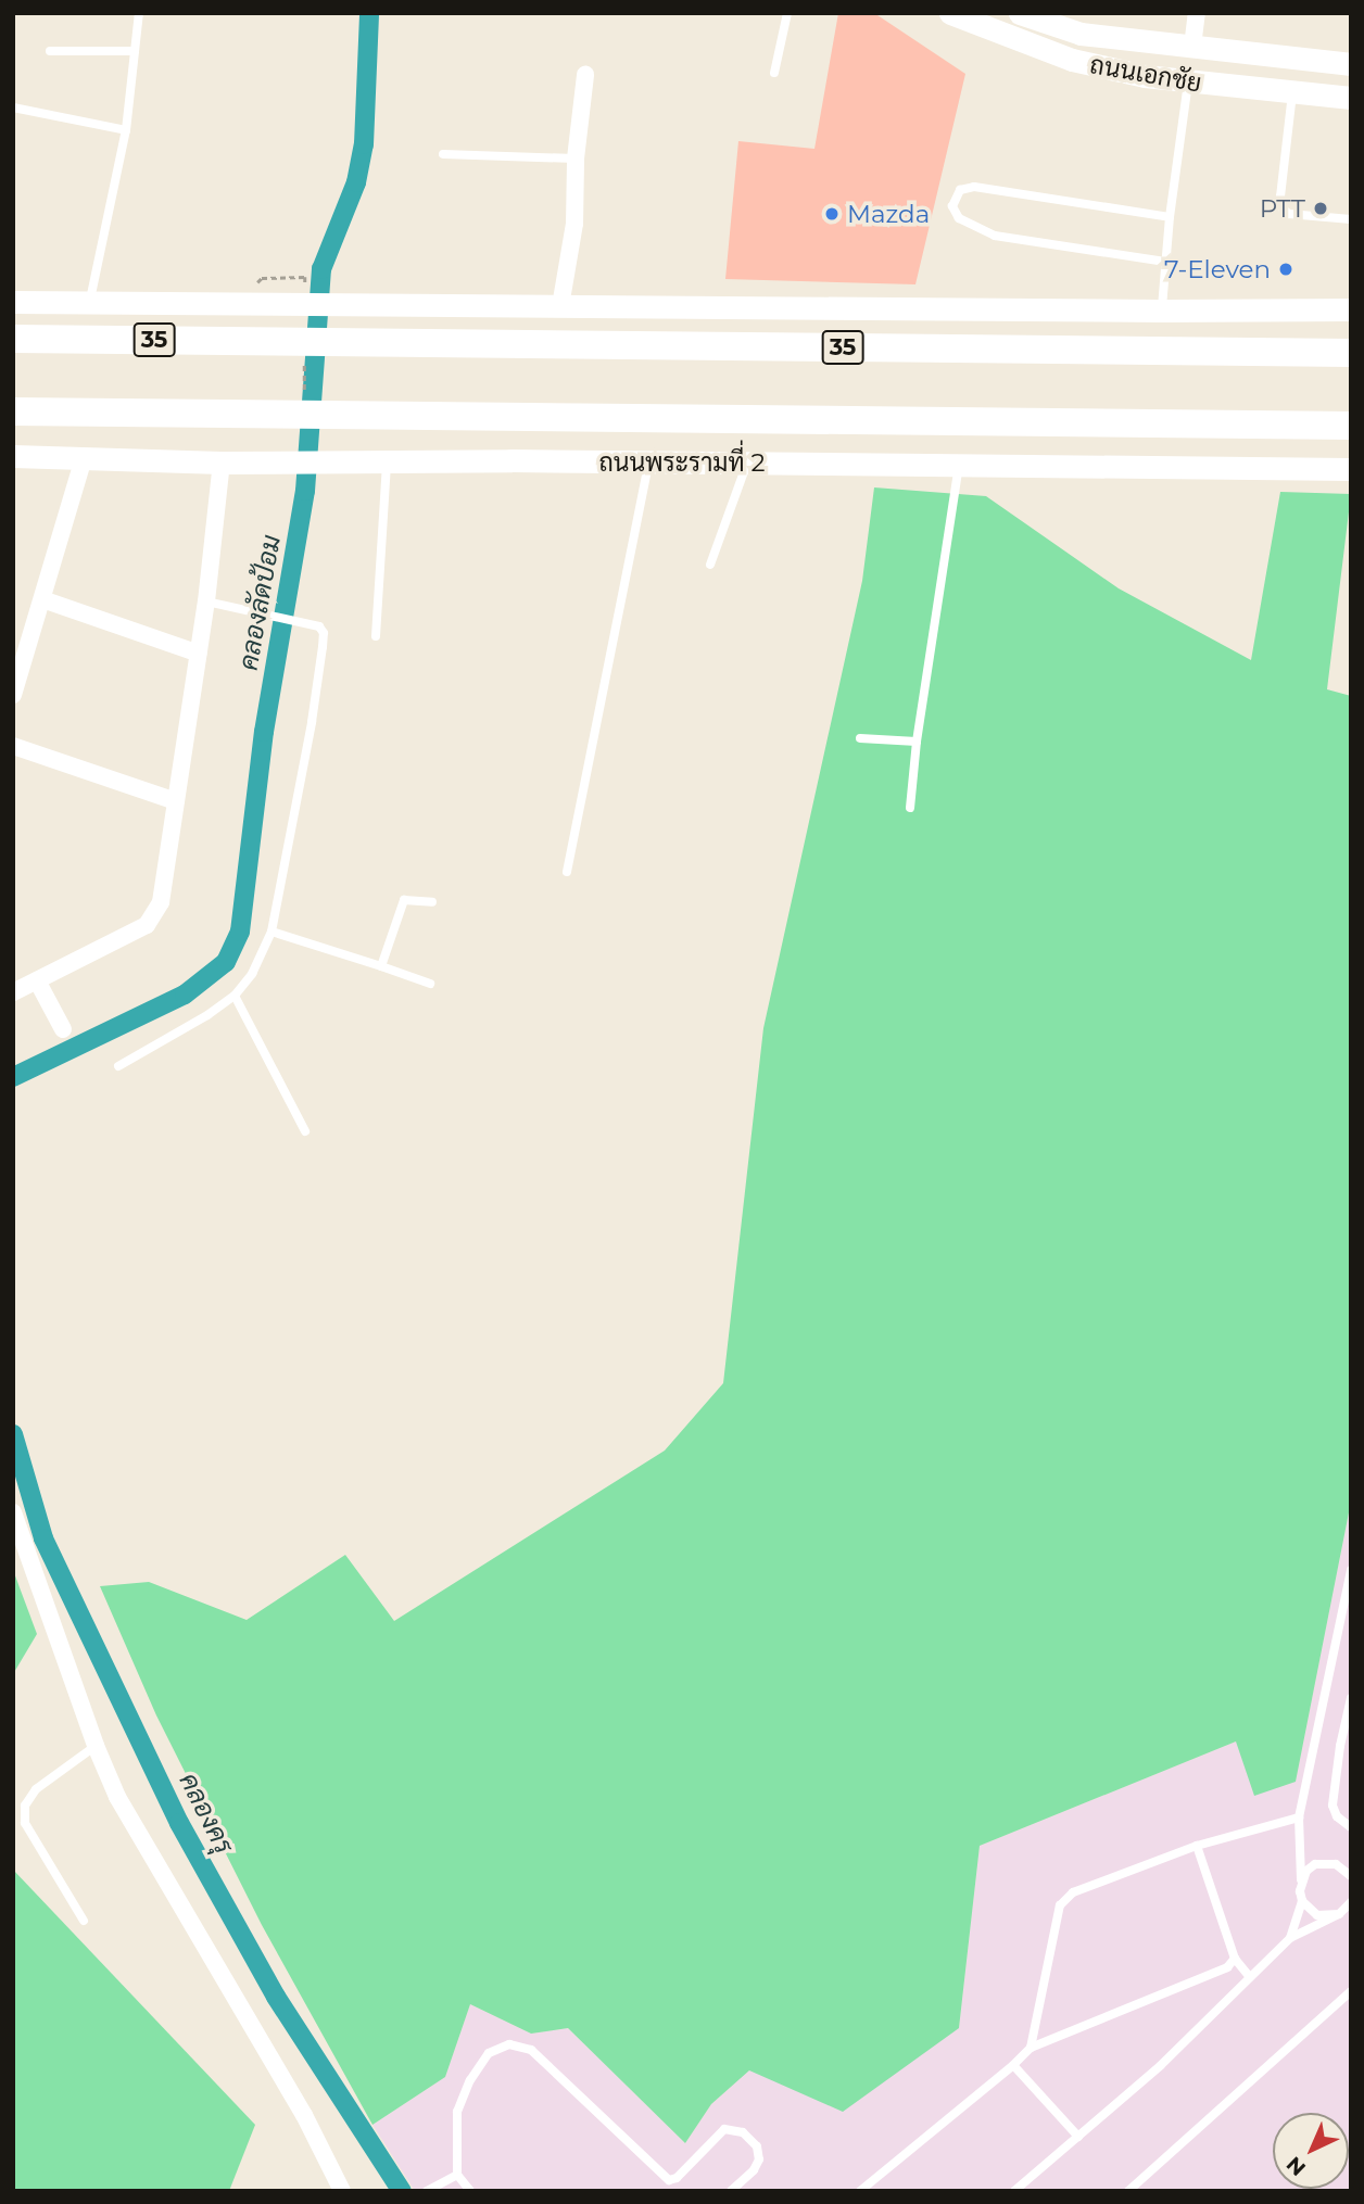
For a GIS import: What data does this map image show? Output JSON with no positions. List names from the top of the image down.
{
  "streets": {
    "highway": ["35", "ถนนพระรามที่ 2"],
    "main road": ["ถนนเอกชัย"]
  },
  "water": ["คลองลัดป้อม", "คลองครุ"],
  "places": ["PTT", "Mazda", "7-Eleven"],
  "north": "bottom left"
}
